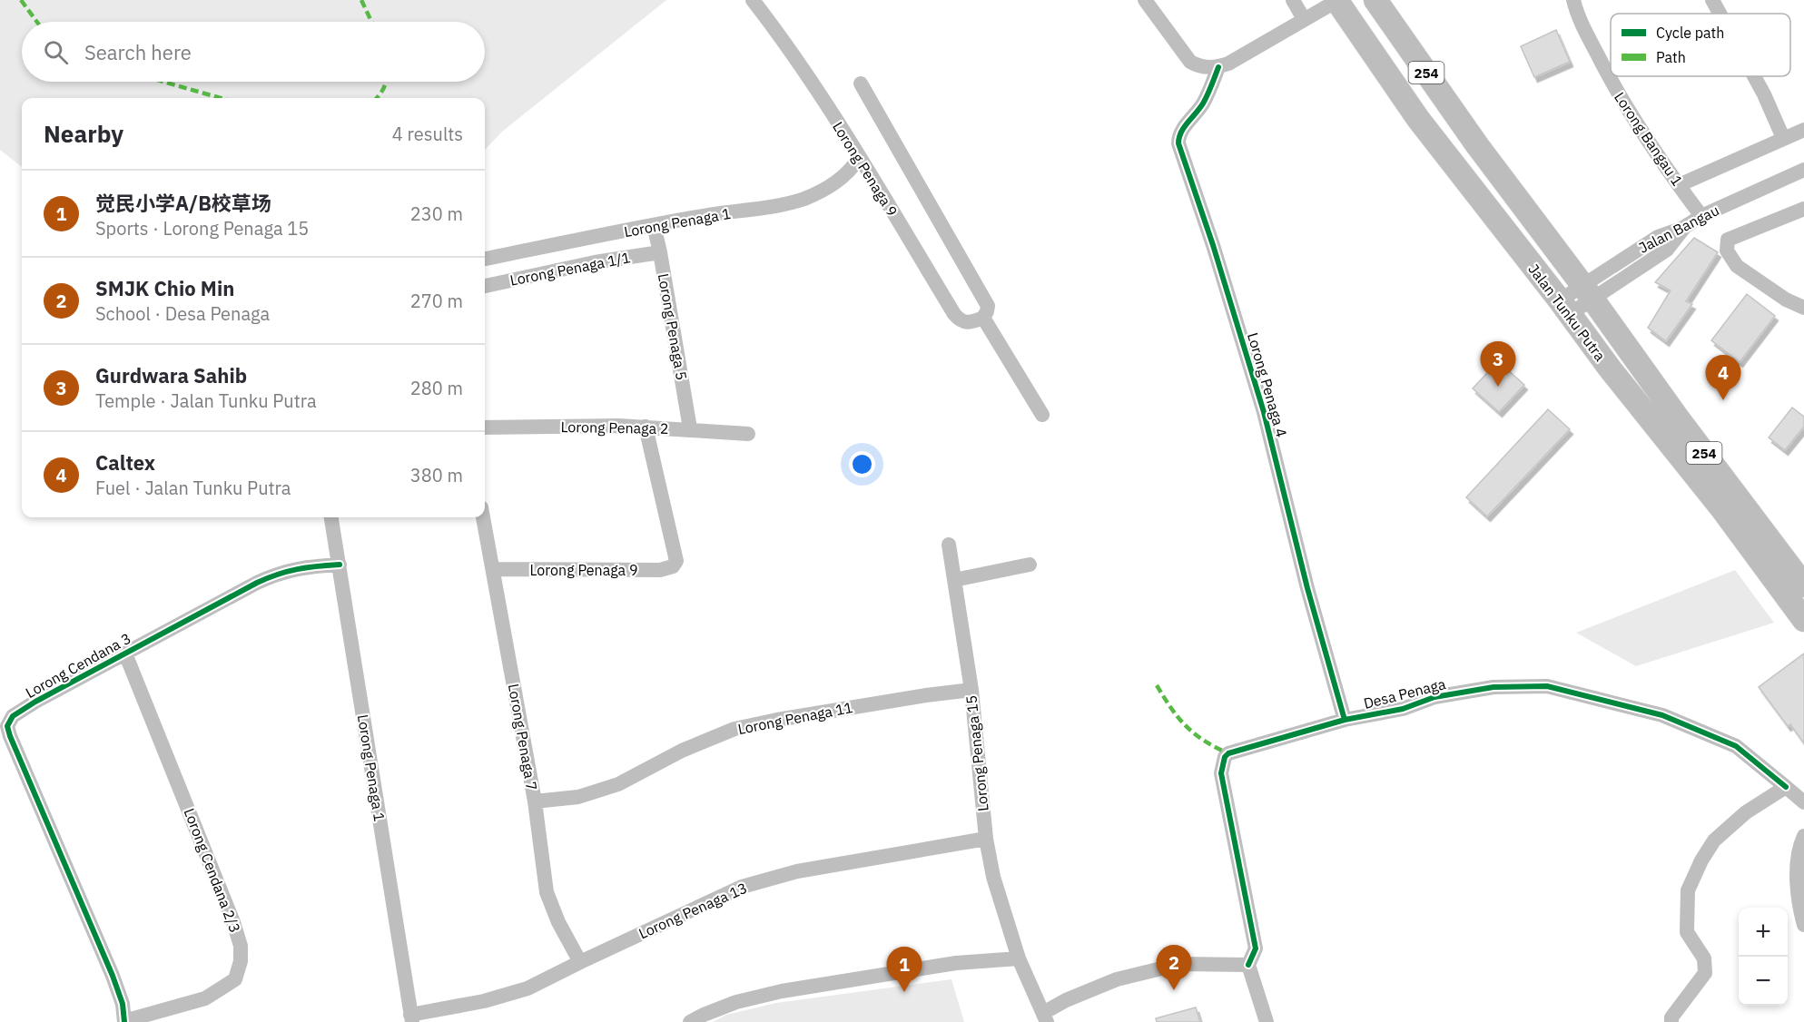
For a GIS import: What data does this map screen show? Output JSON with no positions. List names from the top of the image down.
{
  "streets": {
    "main road": ["254", "Jalan Tunku Putra"],
    "street": [
      "Lorong Bangau 1",
      "Lorong Penaga 9",
      "Lorong Penaga 1",
      "Jalan Bangau",
      "Lorong Penaga 1/1",
      "Lorong Penaga 5",
      "Lorong Penaga 4",
      "Lorong Penaga 2",
      "Lorong Cendana 3",
      "Desa Penaga",
      "Lorong Penaga 11",
      "Lorong Penaga 7",
      "Lorong Penaga 15",
      "Lorong Cendana 2/3",
      "Lorong Penaga 13"
    ]
  },
  "crossings": [
    ["Lorong Bangau 1", "Jalan Bangau"],
    ["Lorong Penaga 9", "Lorong Penaga 1"],
    ["Lorong Penaga 9", "Lorong Penaga 2"],
    ["Lorong Penaga 9", "Lorong Penaga 7"],
    ["Lorong Penaga 1", "Lorong Penaga 5"],
    ["Lorong Penaga 1", "Lorong Cendana 3"],
    ["Lorong Penaga 1", "Lorong Penaga 13"],
    ["Jalan Bangau", "Jalan Tunku Putra"],
    ["Lorong Penaga 1/1", "Lorong Penaga 5"],
    ["Lorong Penaga 5", "Lorong Penaga 2"],
    ["Lorong Penaga 4", "Desa Penaga"],
    ["Lorong Cendana 3", "Lorong Cendana 2/3"],
    ["Lorong Penaga 11", "Lorong Penaga 7"],
    ["Lorong Penaga 11", "Lorong Penaga 15"],
    ["Lorong Penaga 7", "Lorong Penaga 13"],
    ["Lorong Penaga 15", "Lorong Penaga 13"]
  ],
  "legend": ["Cycle path", "Path"],
  "page": {
    "search": "Search here",
    "heading": ["Nearby", "4 results"],
    "list": [
      {
        "mark": "1",
        "name": "觉民小学A/B校草场",
        "note": "Sports · Lorong Penaga 15",
        "value": "230 m"
      },
      {
        "mark": "2",
        "name": "SMJK Chio Min",
        "note": "School · Desa Penaga",
        "value": "270 m"
      },
      {
        "mark": "3",
        "name": "Gurdwara Sahib",
        "note": "Temple · Jalan Tunku Putra",
        "value": "280 m"
      },
      {
        "mark": "4",
        "name": "Caltex",
        "note": "Fuel · Jalan Tunku Putra",
        "value": "380 m"
      }
    ],
    "pins": [
      "3",
      "4",
      "2",
      "1"
    ],
    "map_buttons": ["+", "−"]
  }
}
